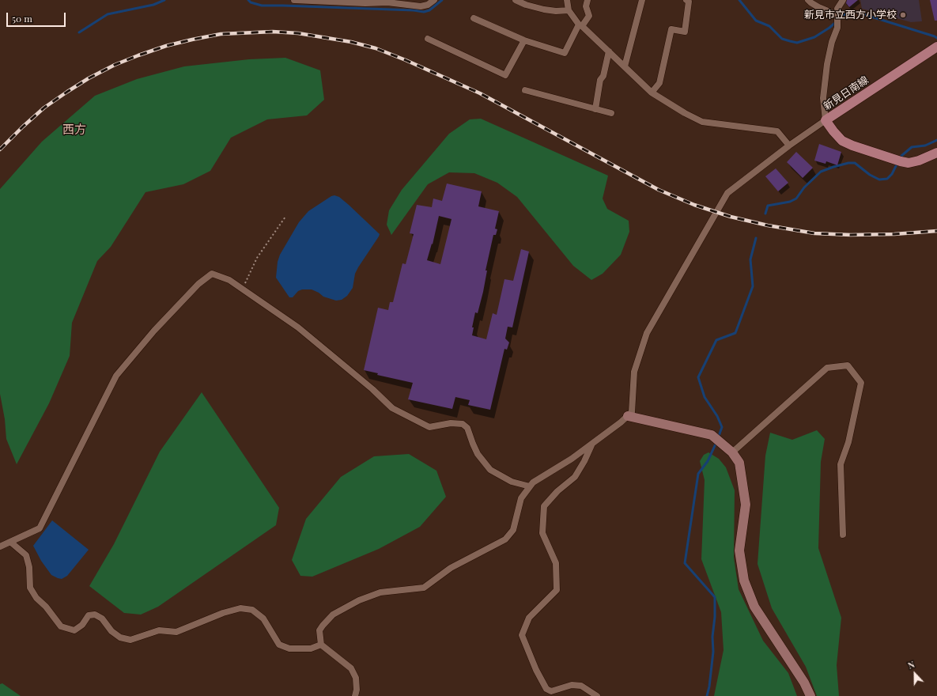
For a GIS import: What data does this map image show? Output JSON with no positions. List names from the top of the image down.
{
  "streets": {
    "main road": ["新見日南線"]
  },
  "districts": ["西方"],
  "places": ["新見市立西方小学校"],
  "scale_bar": "50 m",
  "north": "top"
}
